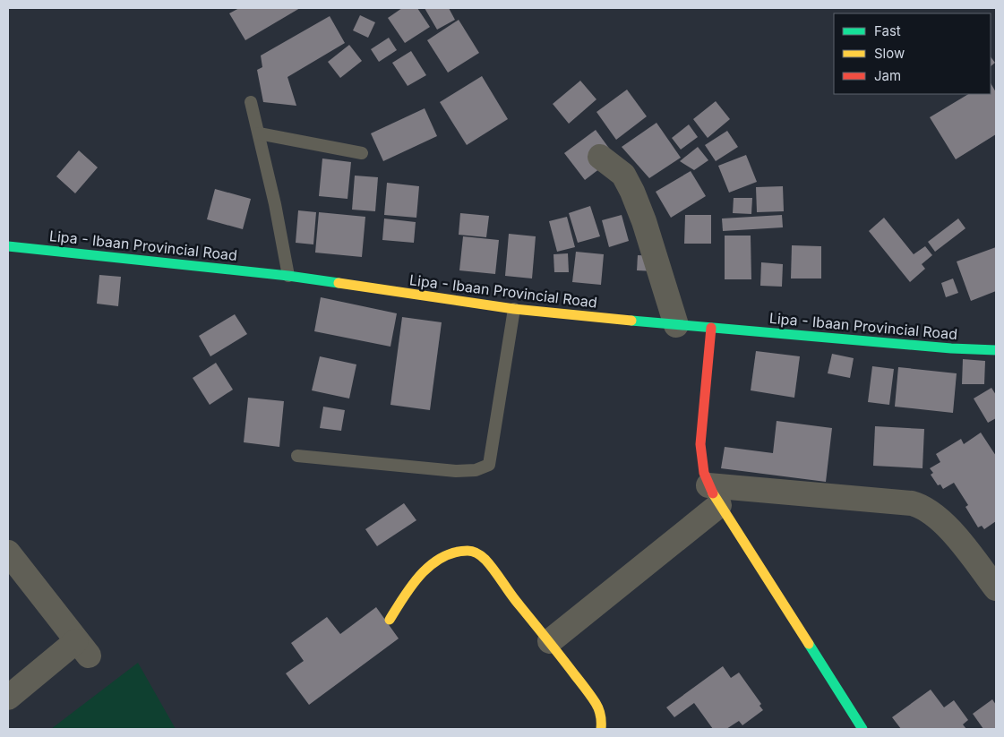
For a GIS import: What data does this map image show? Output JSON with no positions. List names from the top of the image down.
{
  "streets": {
    "main road": ["Lipa - Ibaan Provincial Road"]
  },
  "legend": ["Fast", "Slow", "Jam"]
}
